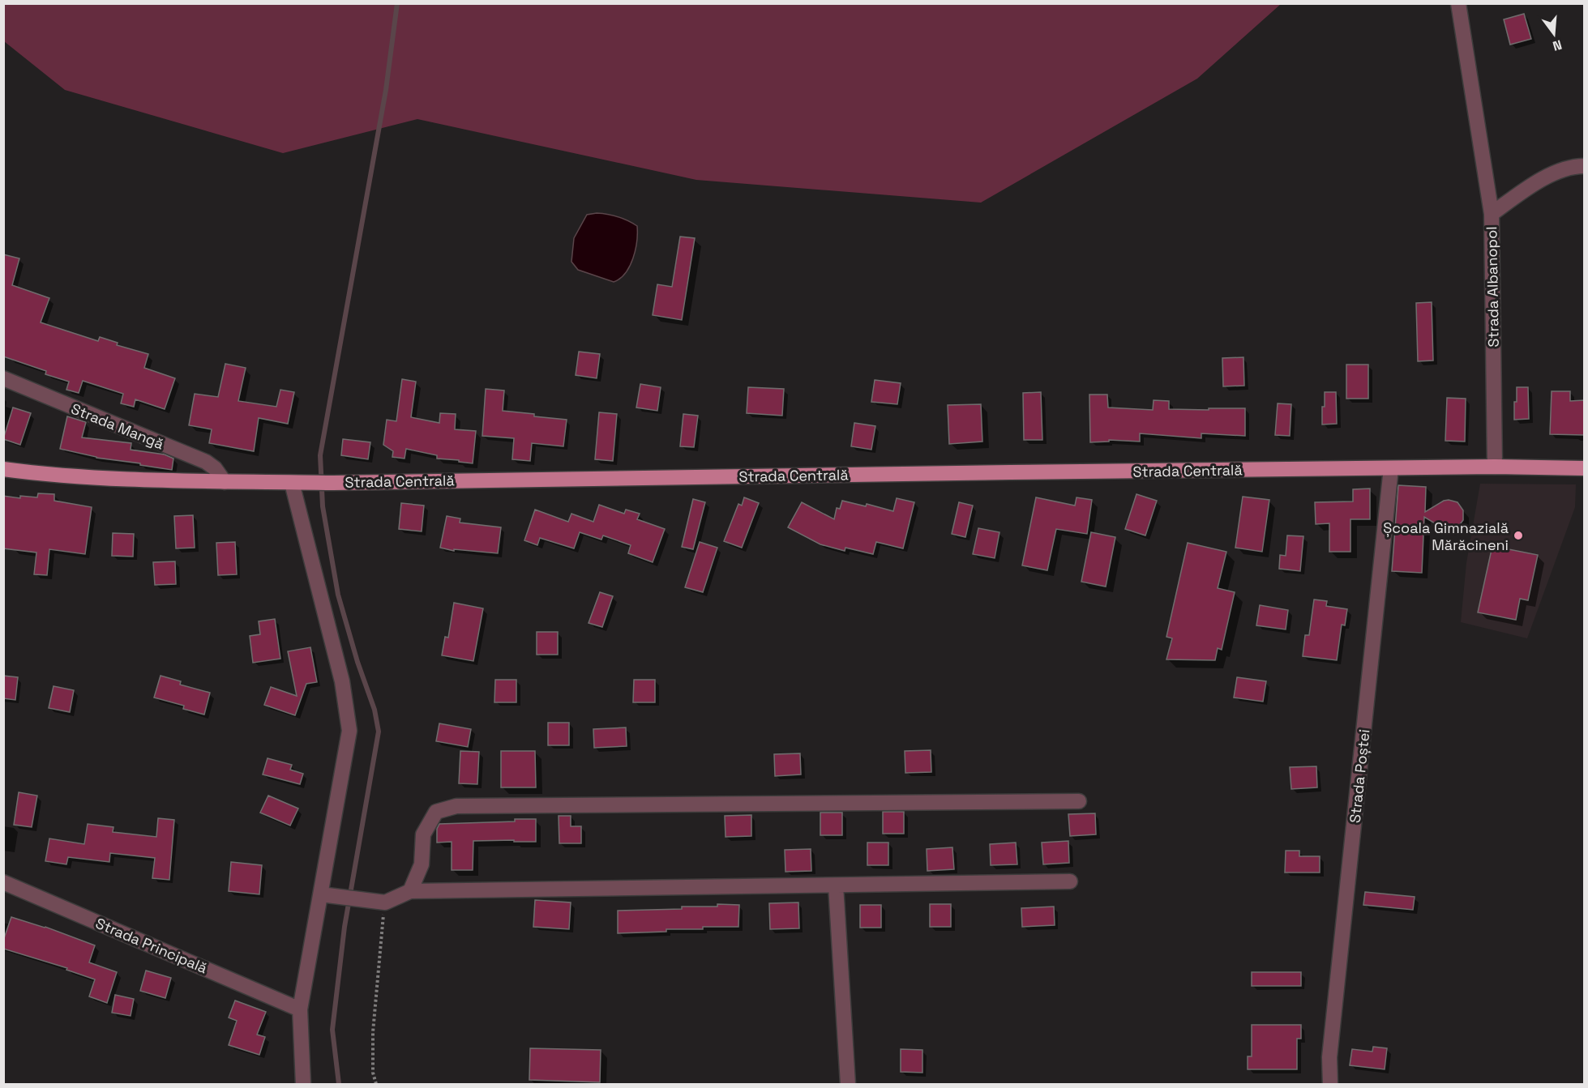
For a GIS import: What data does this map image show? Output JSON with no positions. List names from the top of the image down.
{
  "streets": {
    "main road": ["Strada Centrală"],
    "street": [
      "Strada Albanopol",
      "Strada Mangă",
      "Strada Poștei",
      "Strada Principală"
    ]
  },
  "crossings": [
    ["Strada Albanopol", "Strada Centrală"],
    ["Strada Mangă", "Strada Centrală"],
    ["Strada Centrală", "Strada Poștei"]
  ],
  "places": ["Școala Gimnazială Mărăcineni"],
  "north": "bottom"
}
